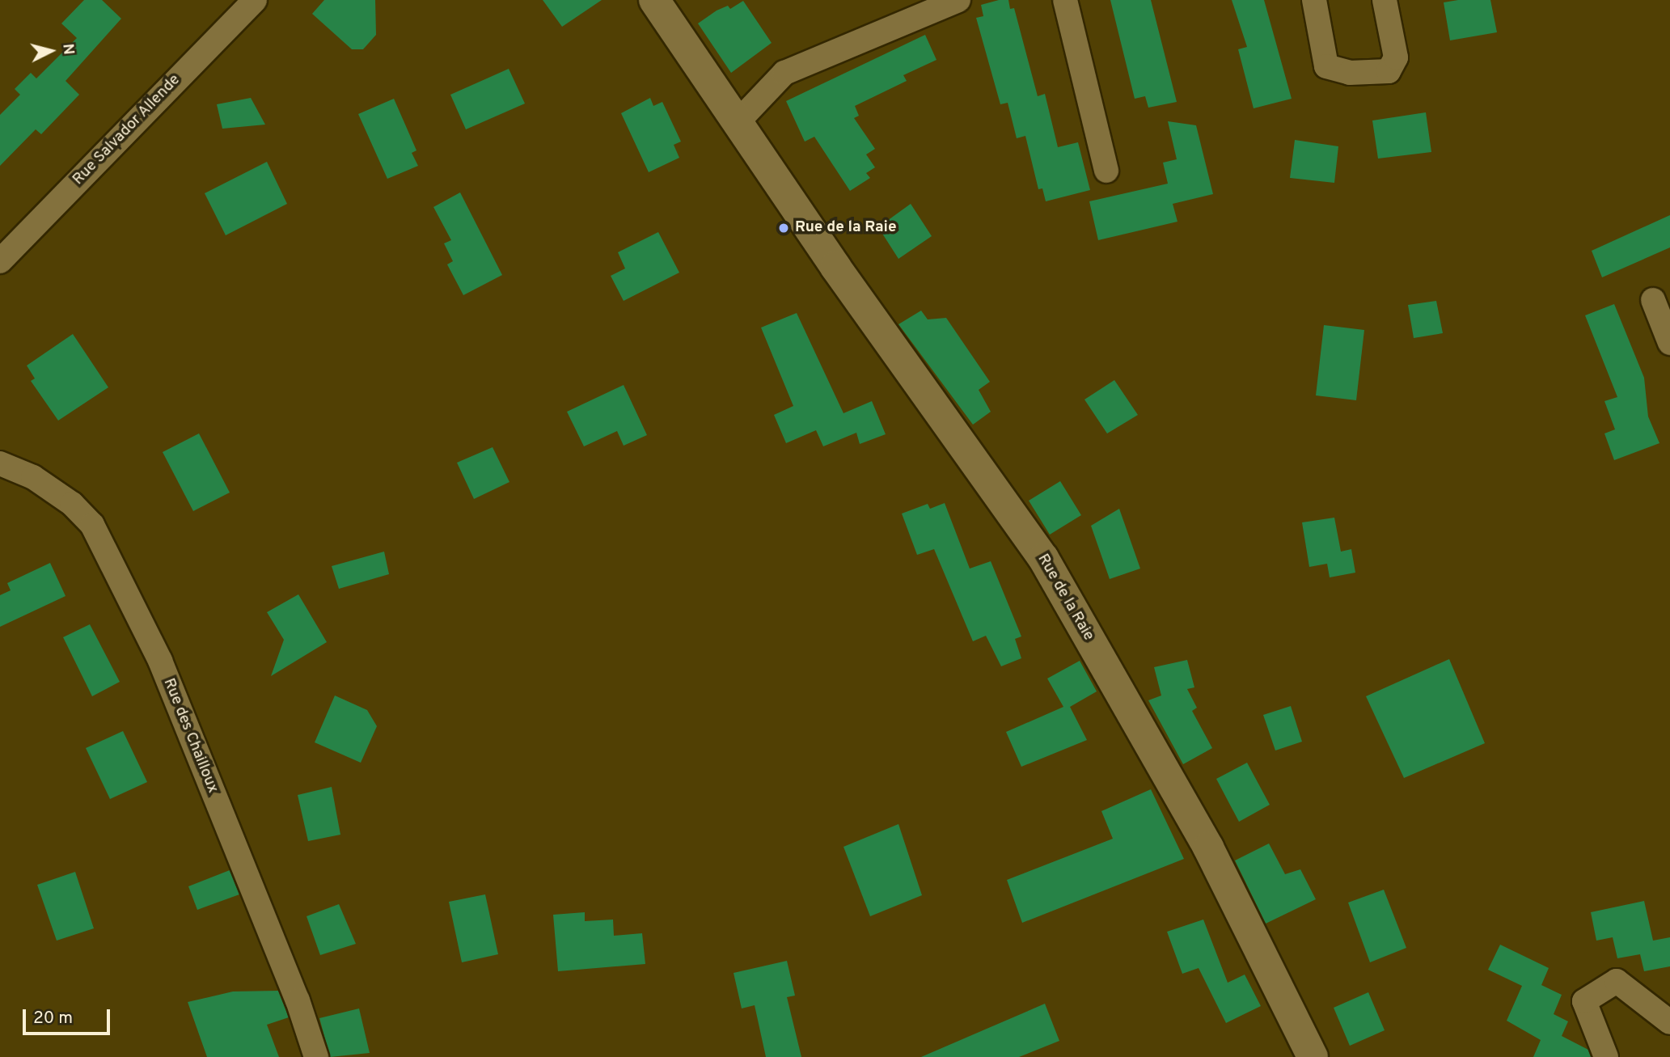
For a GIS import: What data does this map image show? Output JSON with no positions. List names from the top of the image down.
{
  "streets": {
    "street": ["Rue Salvador Allende", "Rue de la Raie", "Rue des Chailloux"]
  },
  "places": ["Rue de la Raie"],
  "scale_bar": "20 m",
  "north": "right"
}
